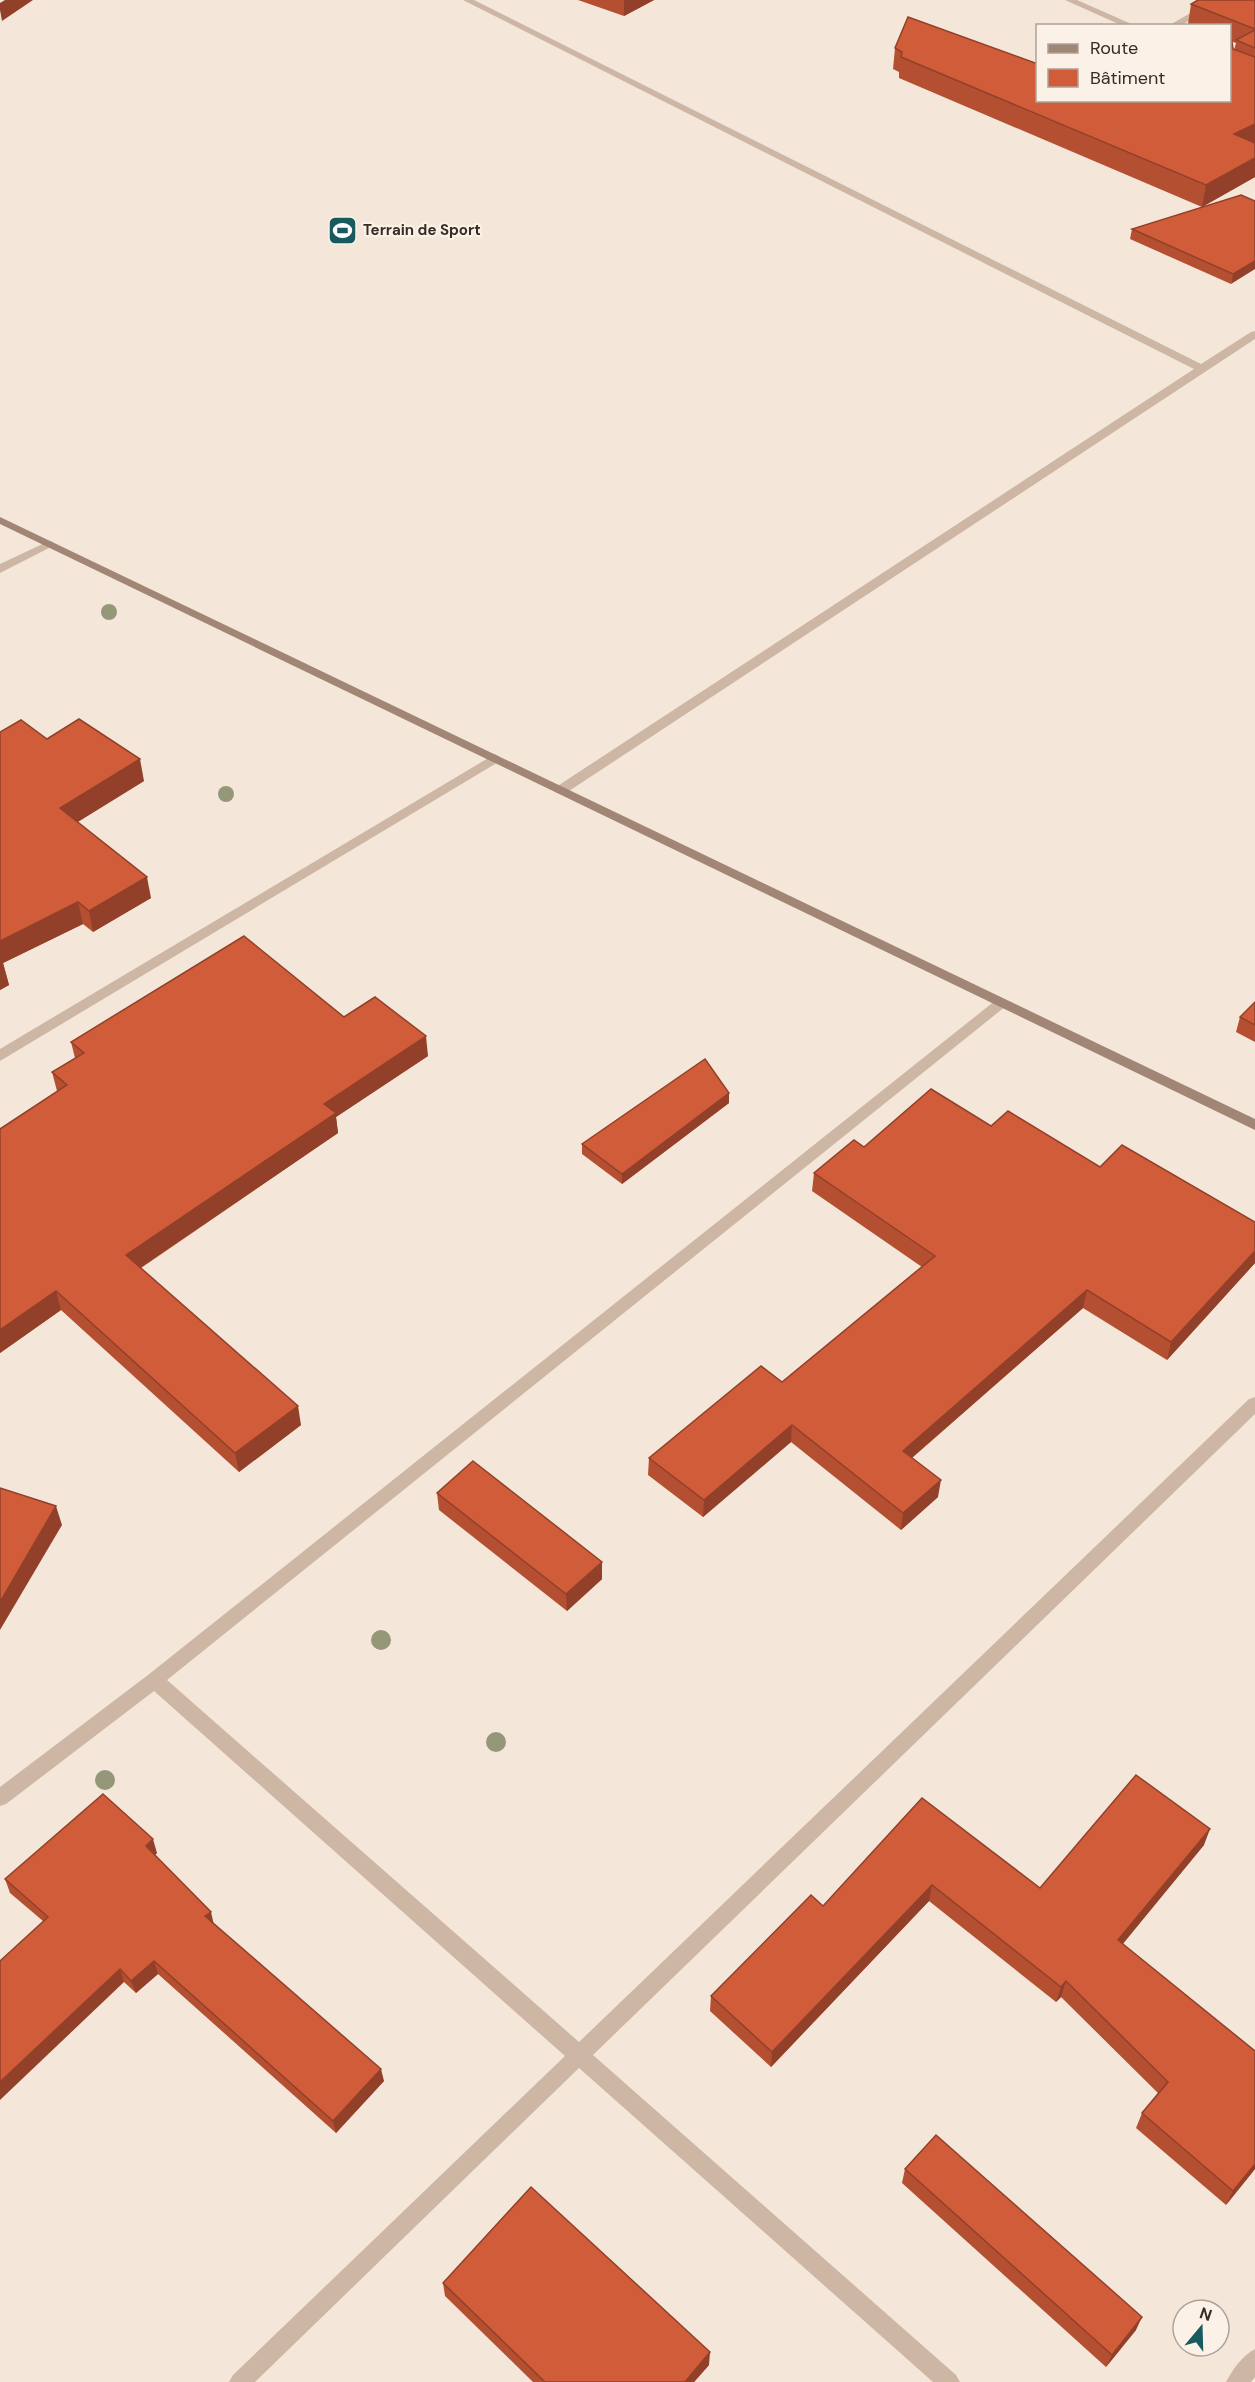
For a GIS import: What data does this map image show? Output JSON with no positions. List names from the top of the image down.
{
  "places": {
    "sports": ["Terrain de Sport"]
  },
  "legend": ["Route", "Bâtiment"],
  "north": "top"
}
